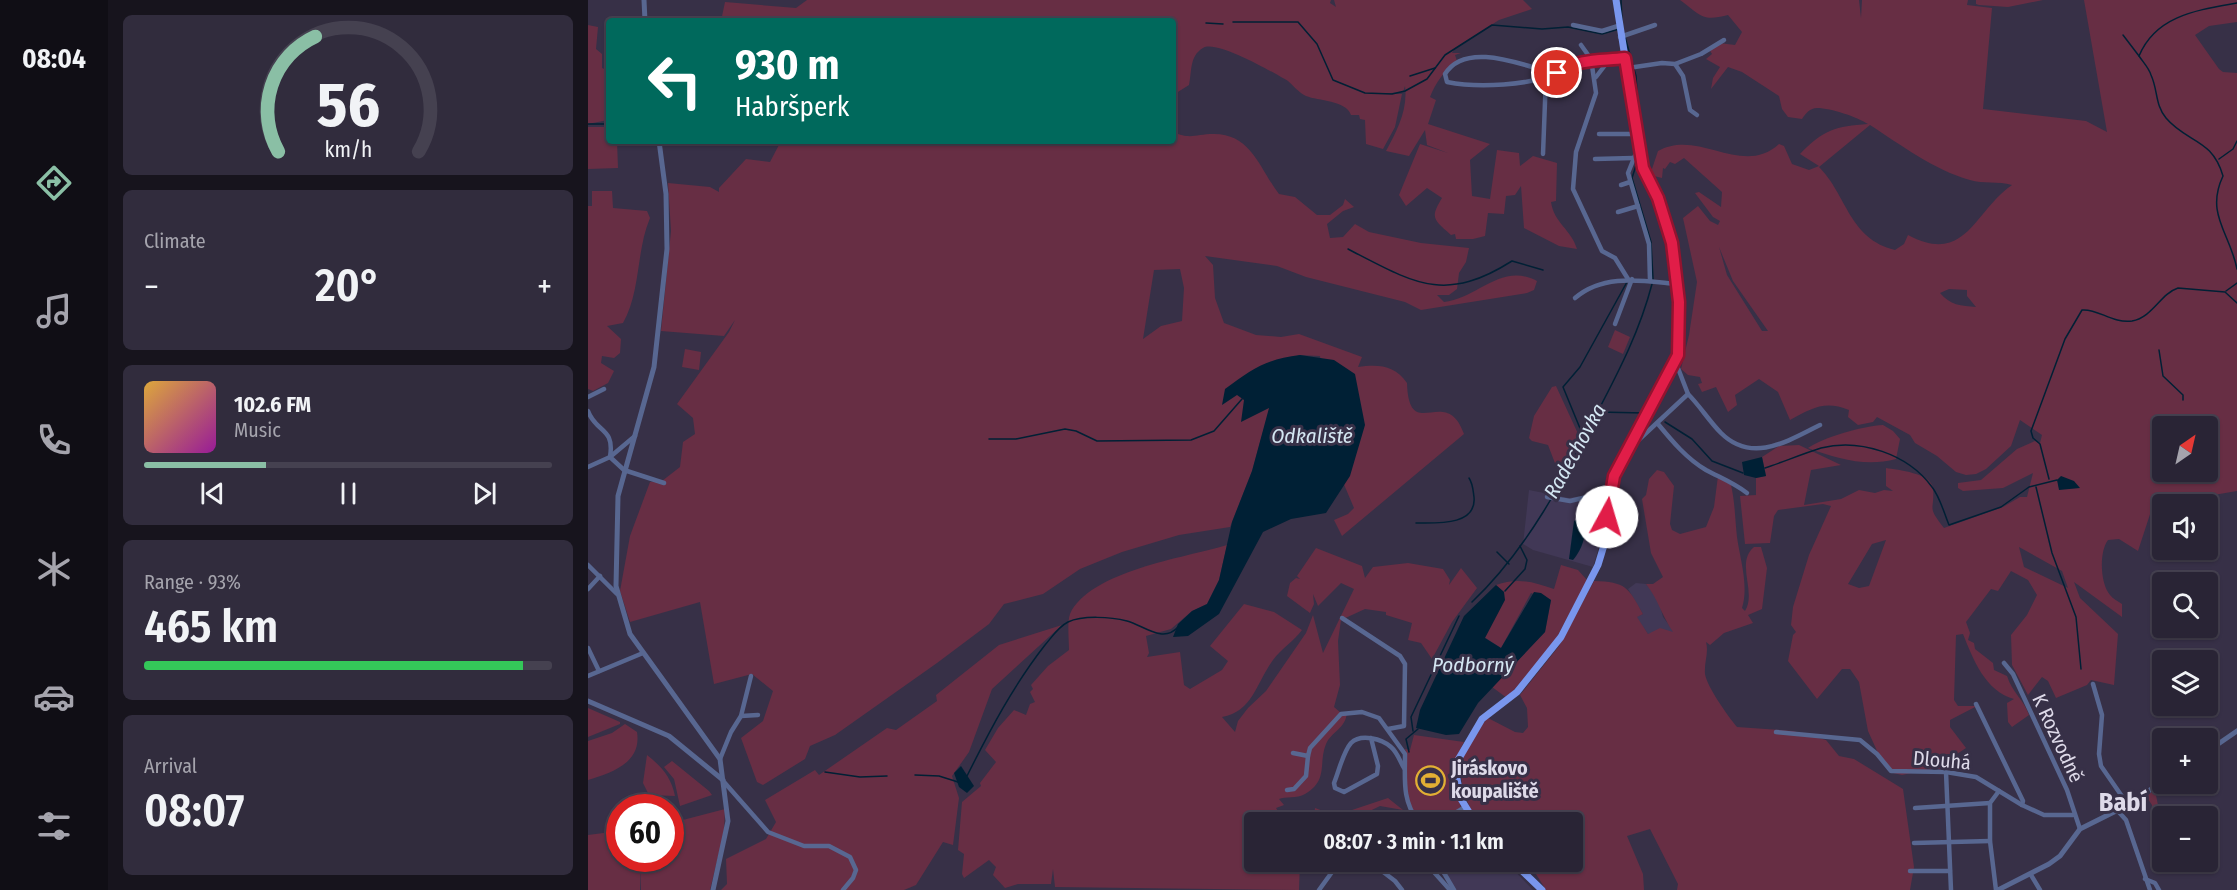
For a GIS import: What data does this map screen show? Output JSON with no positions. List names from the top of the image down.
{
  "streets": {
    "street": ["K Rozvodně", "Dlouhá"]
  },
  "crossings": [
    ["K Rozvodně", "Dlouhá"]
  ],
  "districts": ["Babí"],
  "water": ["Odkaliště", "Radechovka", "Podborný"],
  "places": {
    "sports": ["Jiráskovo koupaliště"]
  },
  "north": "top right",
  "page": {
    "tabs": "08:04",
    "turn": ["930 m", "Habršperk"],
    "tile": [
      "Climate",
      ["Range · 93%", "465 km"],
      ["Arrival", "08:07"]
    ],
    "heat": ["−", "20°", "+"],
    "song": ["102.6 FM", "Music"],
    "map_buttons": ["+", "−"],
    "limit": "60",
    "trip": "08:07 · 3 min · 1.1 km",
    "gauge": ["56", "km/h"]
  }
}
